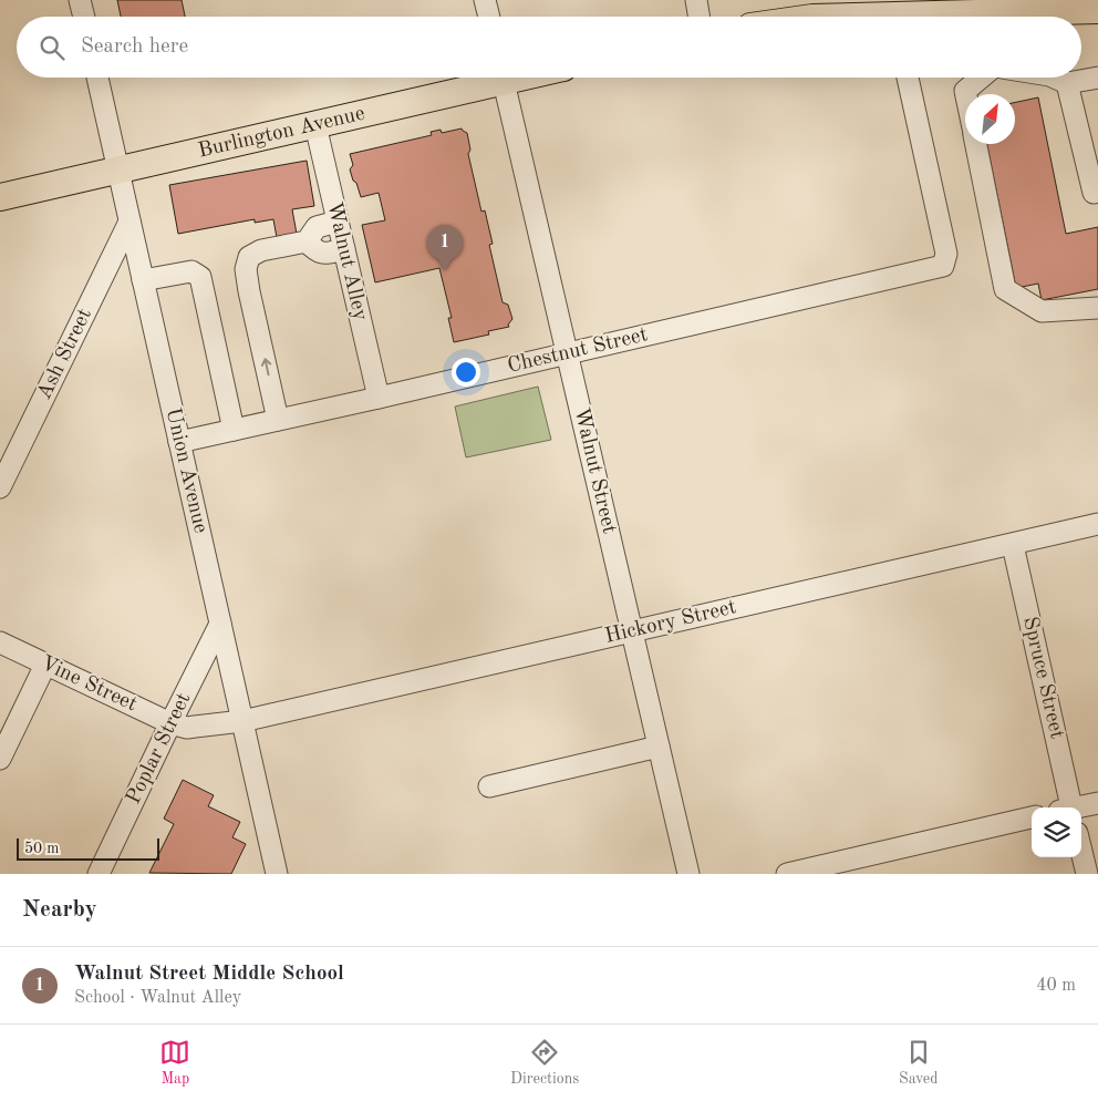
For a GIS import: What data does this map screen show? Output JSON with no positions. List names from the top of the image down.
{
  "streets": {
    "main road": ["Burlington Avenue"],
    "street": [
      "Walnut Alley",
      "Chestnut Street",
      "Ash Street",
      "Union Avenue",
      "Walnut Street",
      "Hickory Street",
      "Spruce Street",
      "Vine Street",
      "Poplar Street"
    ]
  },
  "crossings": [
    ["Burlington Avenue", "Walnut Alley"],
    ["Burlington Avenue", "Union Avenue"],
    ["Walnut Alley", "Chestnut Street"],
    ["Chestnut Street", "Union Avenue"],
    ["Chestnut Street", "Walnut Street"],
    ["Ash Street", "Union Avenue"],
    ["Union Avenue", "Hickory Street"],
    ["Union Avenue", "Vine Street"],
    ["Union Avenue", "Poplar Street"],
    ["Walnut Street", "Hickory Street"],
    ["Hickory Street", "Spruce Street"],
    ["Hickory Street", "Vine Street"],
    ["Vine Street", "Poplar Street"]
  ],
  "scale_bar": "50 m",
  "north": "top right",
  "page": {
    "search": "Search here",
    "pins": "1",
    "scale": "50 m",
    "heading": "Nearby",
    "list": [
      {
        "mark": "1",
        "name": "Walnut Street Middle School",
        "note": "School · Walnut Alley",
        "value": "40 m"
      }
    ],
    "nav": ["Map", "Directions", "Saved"]
  }
}
